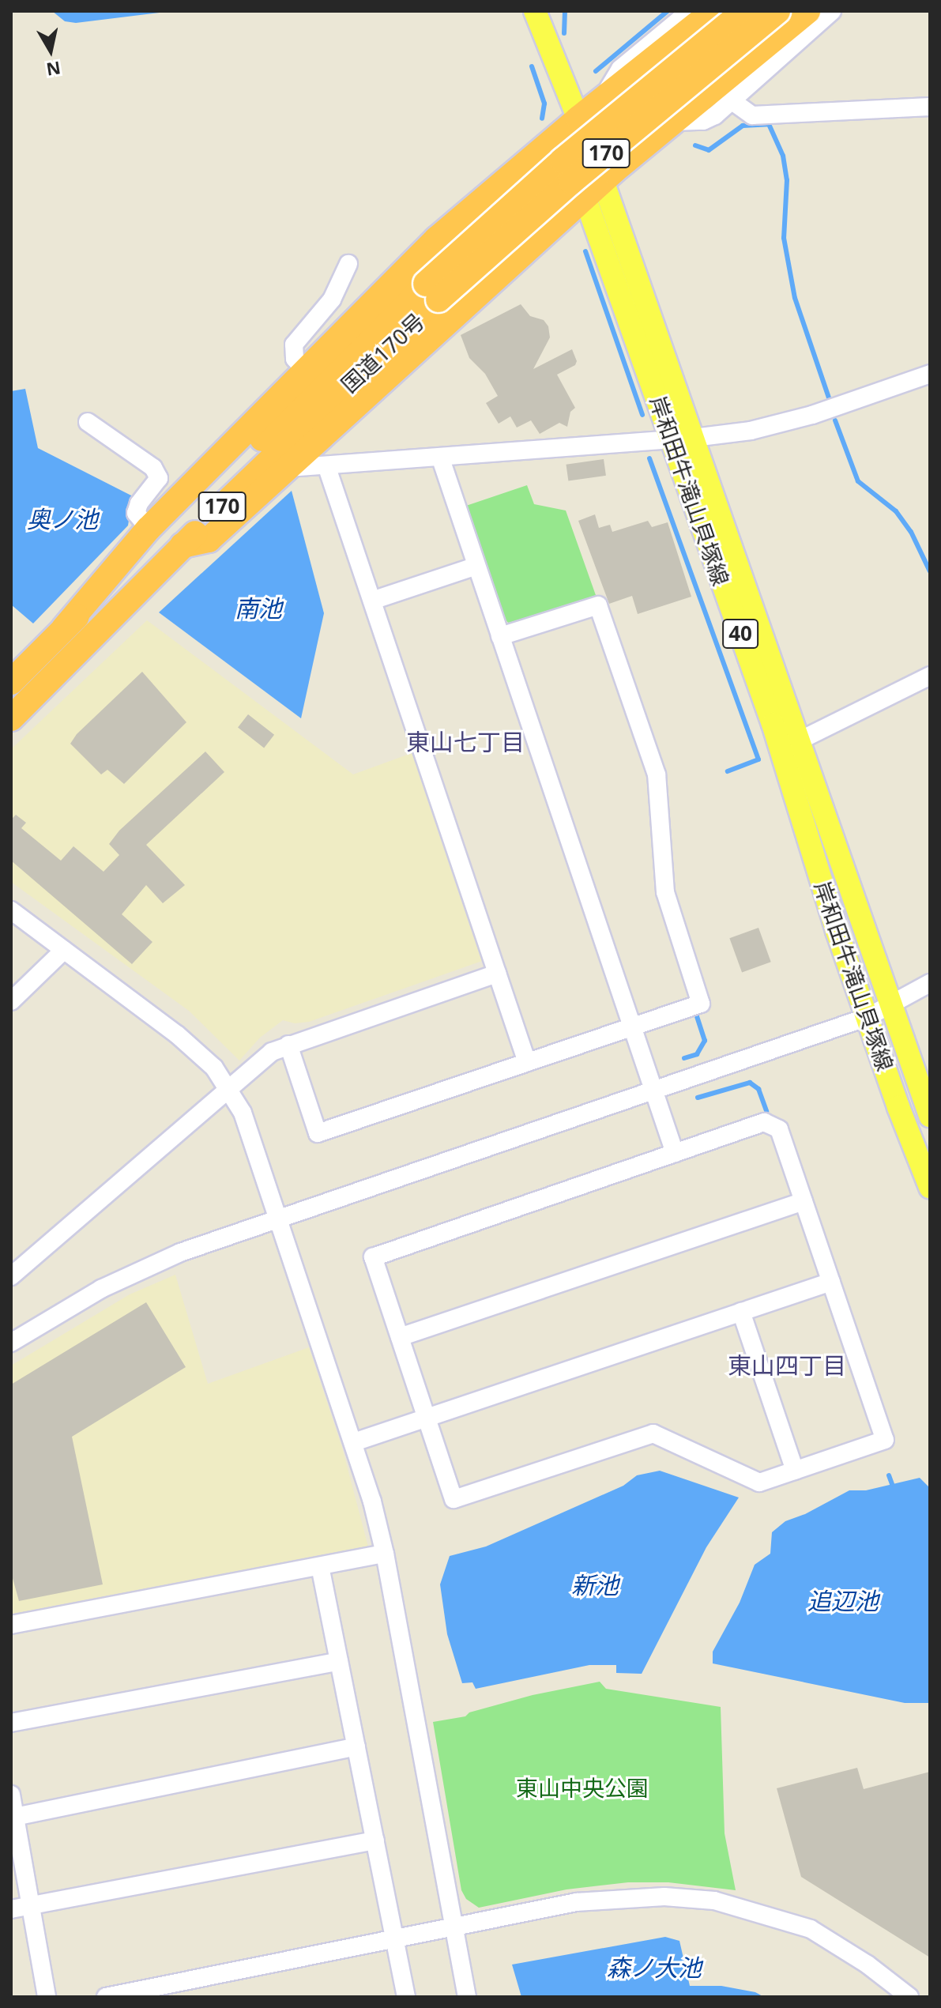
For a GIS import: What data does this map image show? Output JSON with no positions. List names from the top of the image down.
{
  "streets": {
    "highway": ["170", "国道170号"],
    "main road": ["岸和田牛滝山貝塚線", "40"]
  },
  "districts": ["東山七丁目", "東山四丁目"],
  "water": [
    "奥ノ池",
    "南池",
    "新池",
    "追辺池",
    "森ノ大池"
  ],
  "parks": ["東山中央公園"],
  "north": "bottom"
}
